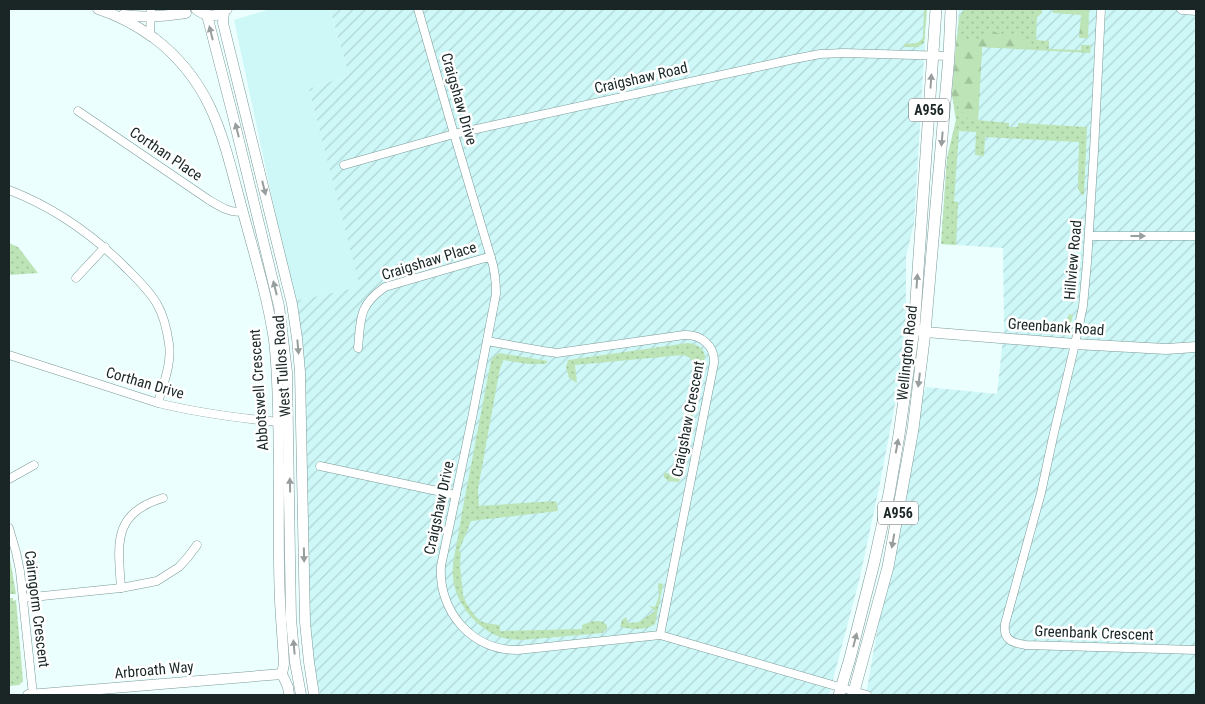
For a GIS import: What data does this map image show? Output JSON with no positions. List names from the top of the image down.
{
  "streets": {
    "main road": [
      "A956",
      "Greenbank Road",
      "Wellington Road",
      "West Tullos Road",
      "Abbotswell Crescent",
      "Arbroath Way"
    ],
    "street": [
      "Craigshaw Road",
      "Craigshaw Drive",
      "Corthan Place",
      "Hillview Road",
      "Craigshaw Place",
      "Corthan Drive",
      "Craigshaw Crescent",
      "Cairngorm Crescent",
      "Greenbank Crescent"
    ]
  },
  "crossings": [
    ["Craigshaw Road", "Craigshaw Drive"],
    ["Craigshaw Road", "Wellington Road"],
    ["Craigshaw Drive", "Craigshaw Place"],
    ["Craigshaw Drive", "Wellington Road"],
    ["Craigshaw Drive", "Craigshaw Crescent"],
    ["Corthan Place", "Abbotswell Crescent"],
    ["Hillview Road", "Greenbank Road"],
    ["Hillview Road", "Greenbank Crescent"],
    ["Greenbank Road", "Wellington Road"],
    ["Corthan Drive", "Abbotswell Crescent"],
    ["Abbotswell Crescent", "Arbroath Way"],
    ["Cairngorm Crescent", "Arbroath Way"]
  ]
}
